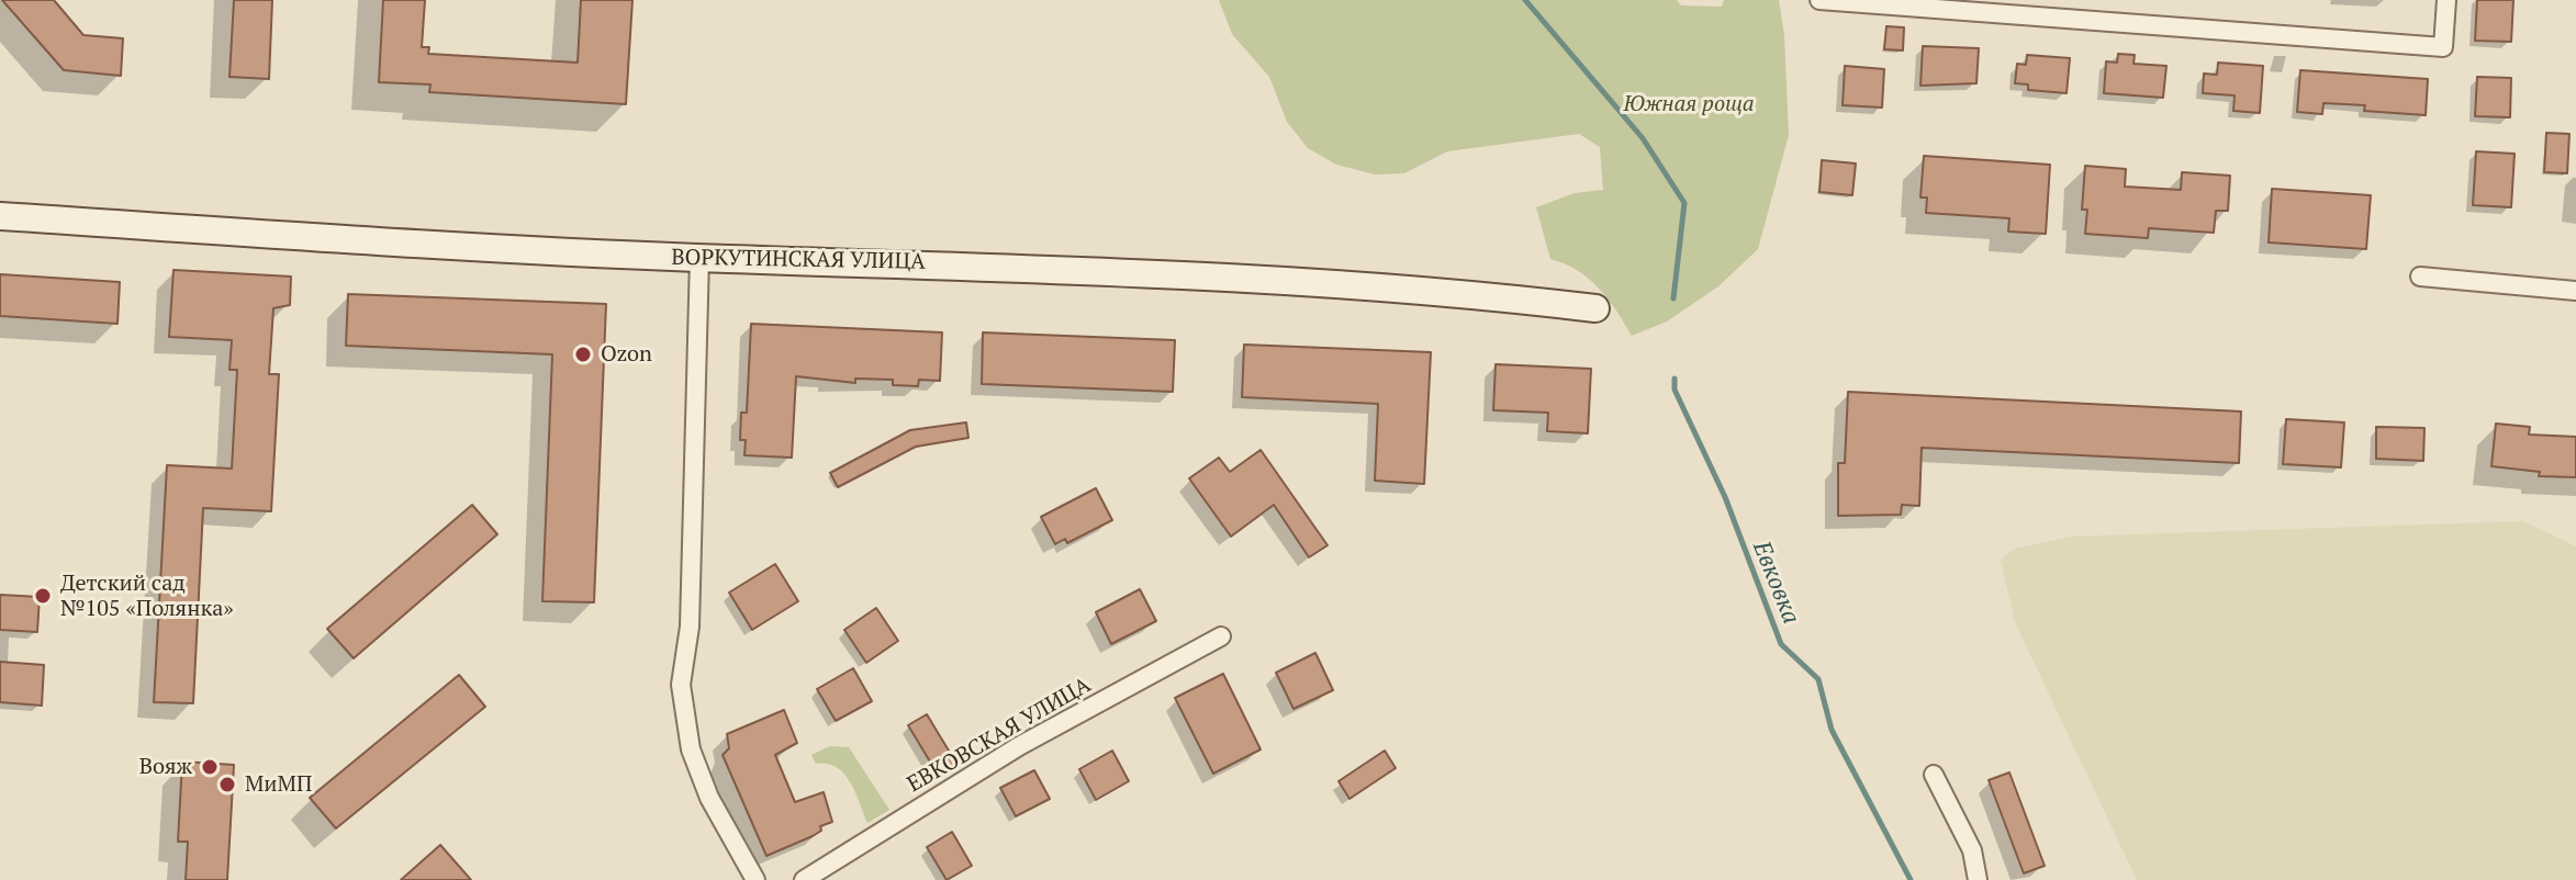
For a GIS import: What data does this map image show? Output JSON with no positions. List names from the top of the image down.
{
  "streets": {
    "street": ["ВОРКУТИНСКАЯ УЛИЦА", "ЕВКОВСКАЯ УЛИЦА"]
  },
  "water": ["Евковка"],
  "parks": ["Южная роща"],
  "places": [
    "Ozon",
    "Детский сад №105 «Полянка»",
    "Вояж",
    "МиМП"
  ]
}
